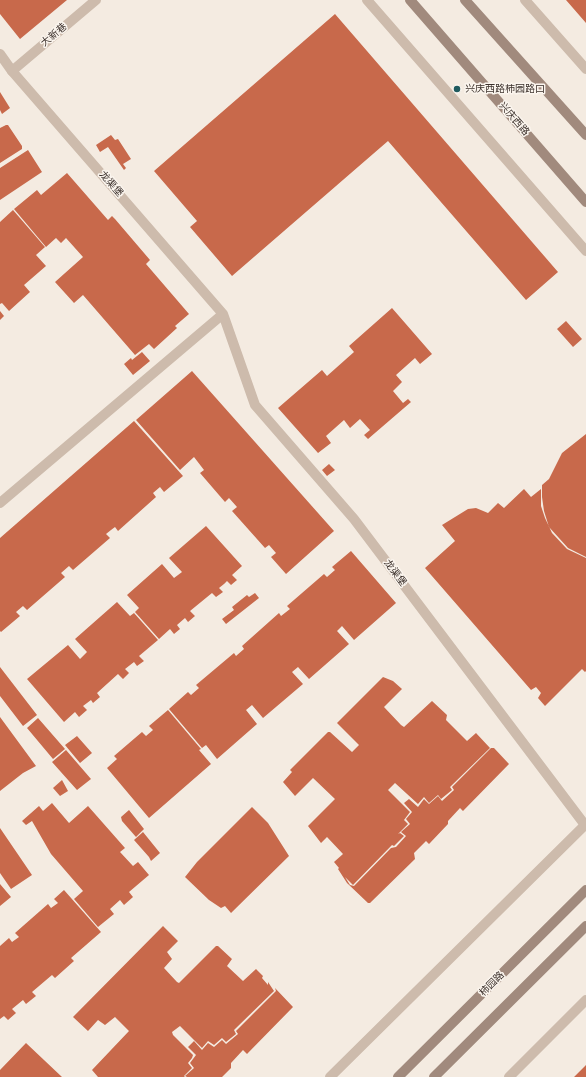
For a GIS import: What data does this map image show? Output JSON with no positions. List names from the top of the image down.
{
  "streets": {
    "main road": ["兴庆西路", "柿园路"],
    "street": ["大新巷", "龙渠堡"]
  },
  "crossings": [
    ["大新巷", "龙渠堡"]
  ],
  "places": ["兴庆西路柿园路口"]
}
